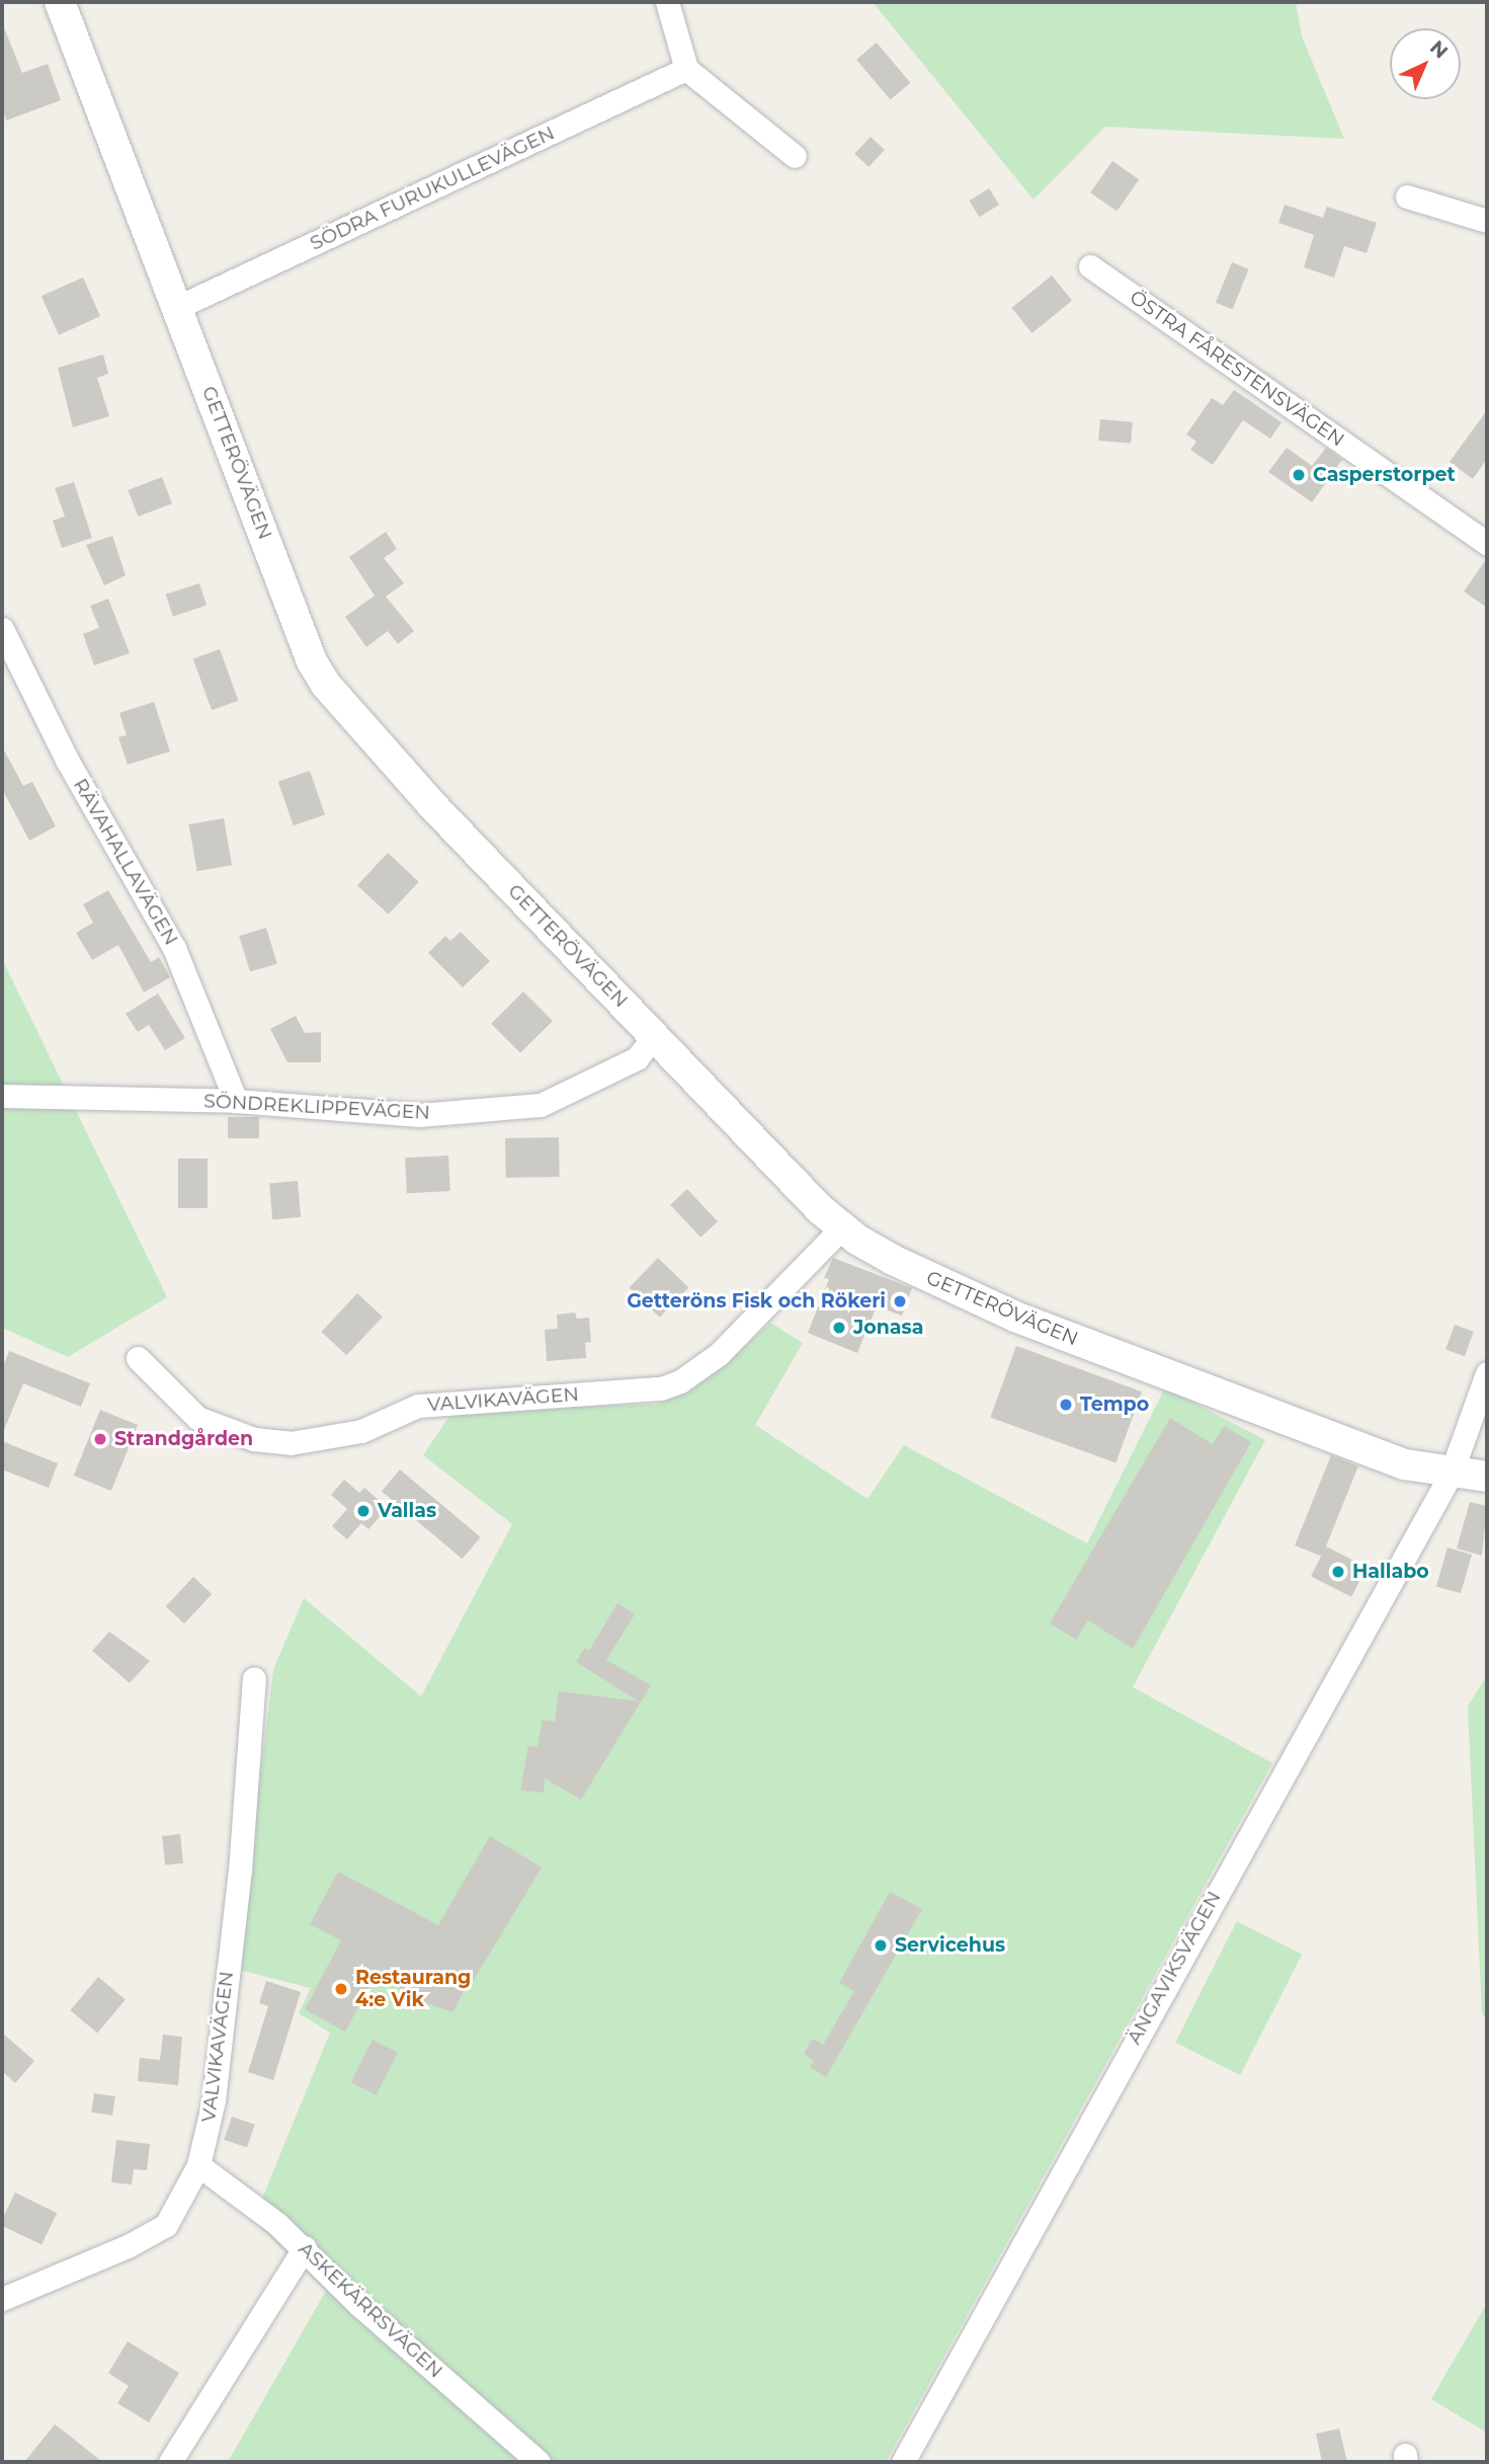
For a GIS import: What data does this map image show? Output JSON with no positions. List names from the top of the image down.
{
  "streets": {
    "street": [
      "SÖDRA FURUKULLEVÄGEN",
      "ÖSTRA FÅRESTENSVÄGEN",
      "GETTERÖVÄGEN",
      "RÄVAHALLAVÄGEN",
      "SÖNDREKLIPPEVÄGEN",
      "VALVIKAVÄGEN",
      "ÄNGAVIKSVÄGEN",
      "ASKEKÄRRSVÄGEN"
    ]
  },
  "crossings": [
    ["SÖDRA FURUKULLEVÄGEN", "GETTERÖVÄGEN"],
    ["GETTERÖVÄGEN", "SÖNDREKLIPPEVÄGEN"],
    ["GETTERÖVÄGEN", "VALVIKAVÄGEN"],
    ["GETTERÖVÄGEN", "ÄNGAVIKSVÄGEN"],
    ["RÄVAHALLAVÄGEN", "SÖNDREKLIPPEVÄGEN"],
    ["VALVIKAVÄGEN", "ASKEKÄRRSVÄGEN"]
  ],
  "places": [
    "Casperstorpet",
    "Getteröns Fisk och Rökeri",
    "Jonasa",
    "Tempo",
    "Strandgården",
    "Vallas",
    "Hallabo",
    "Servicehus",
    "Restaurang 4:e Vik"
  ],
  "north": "top right"
}
